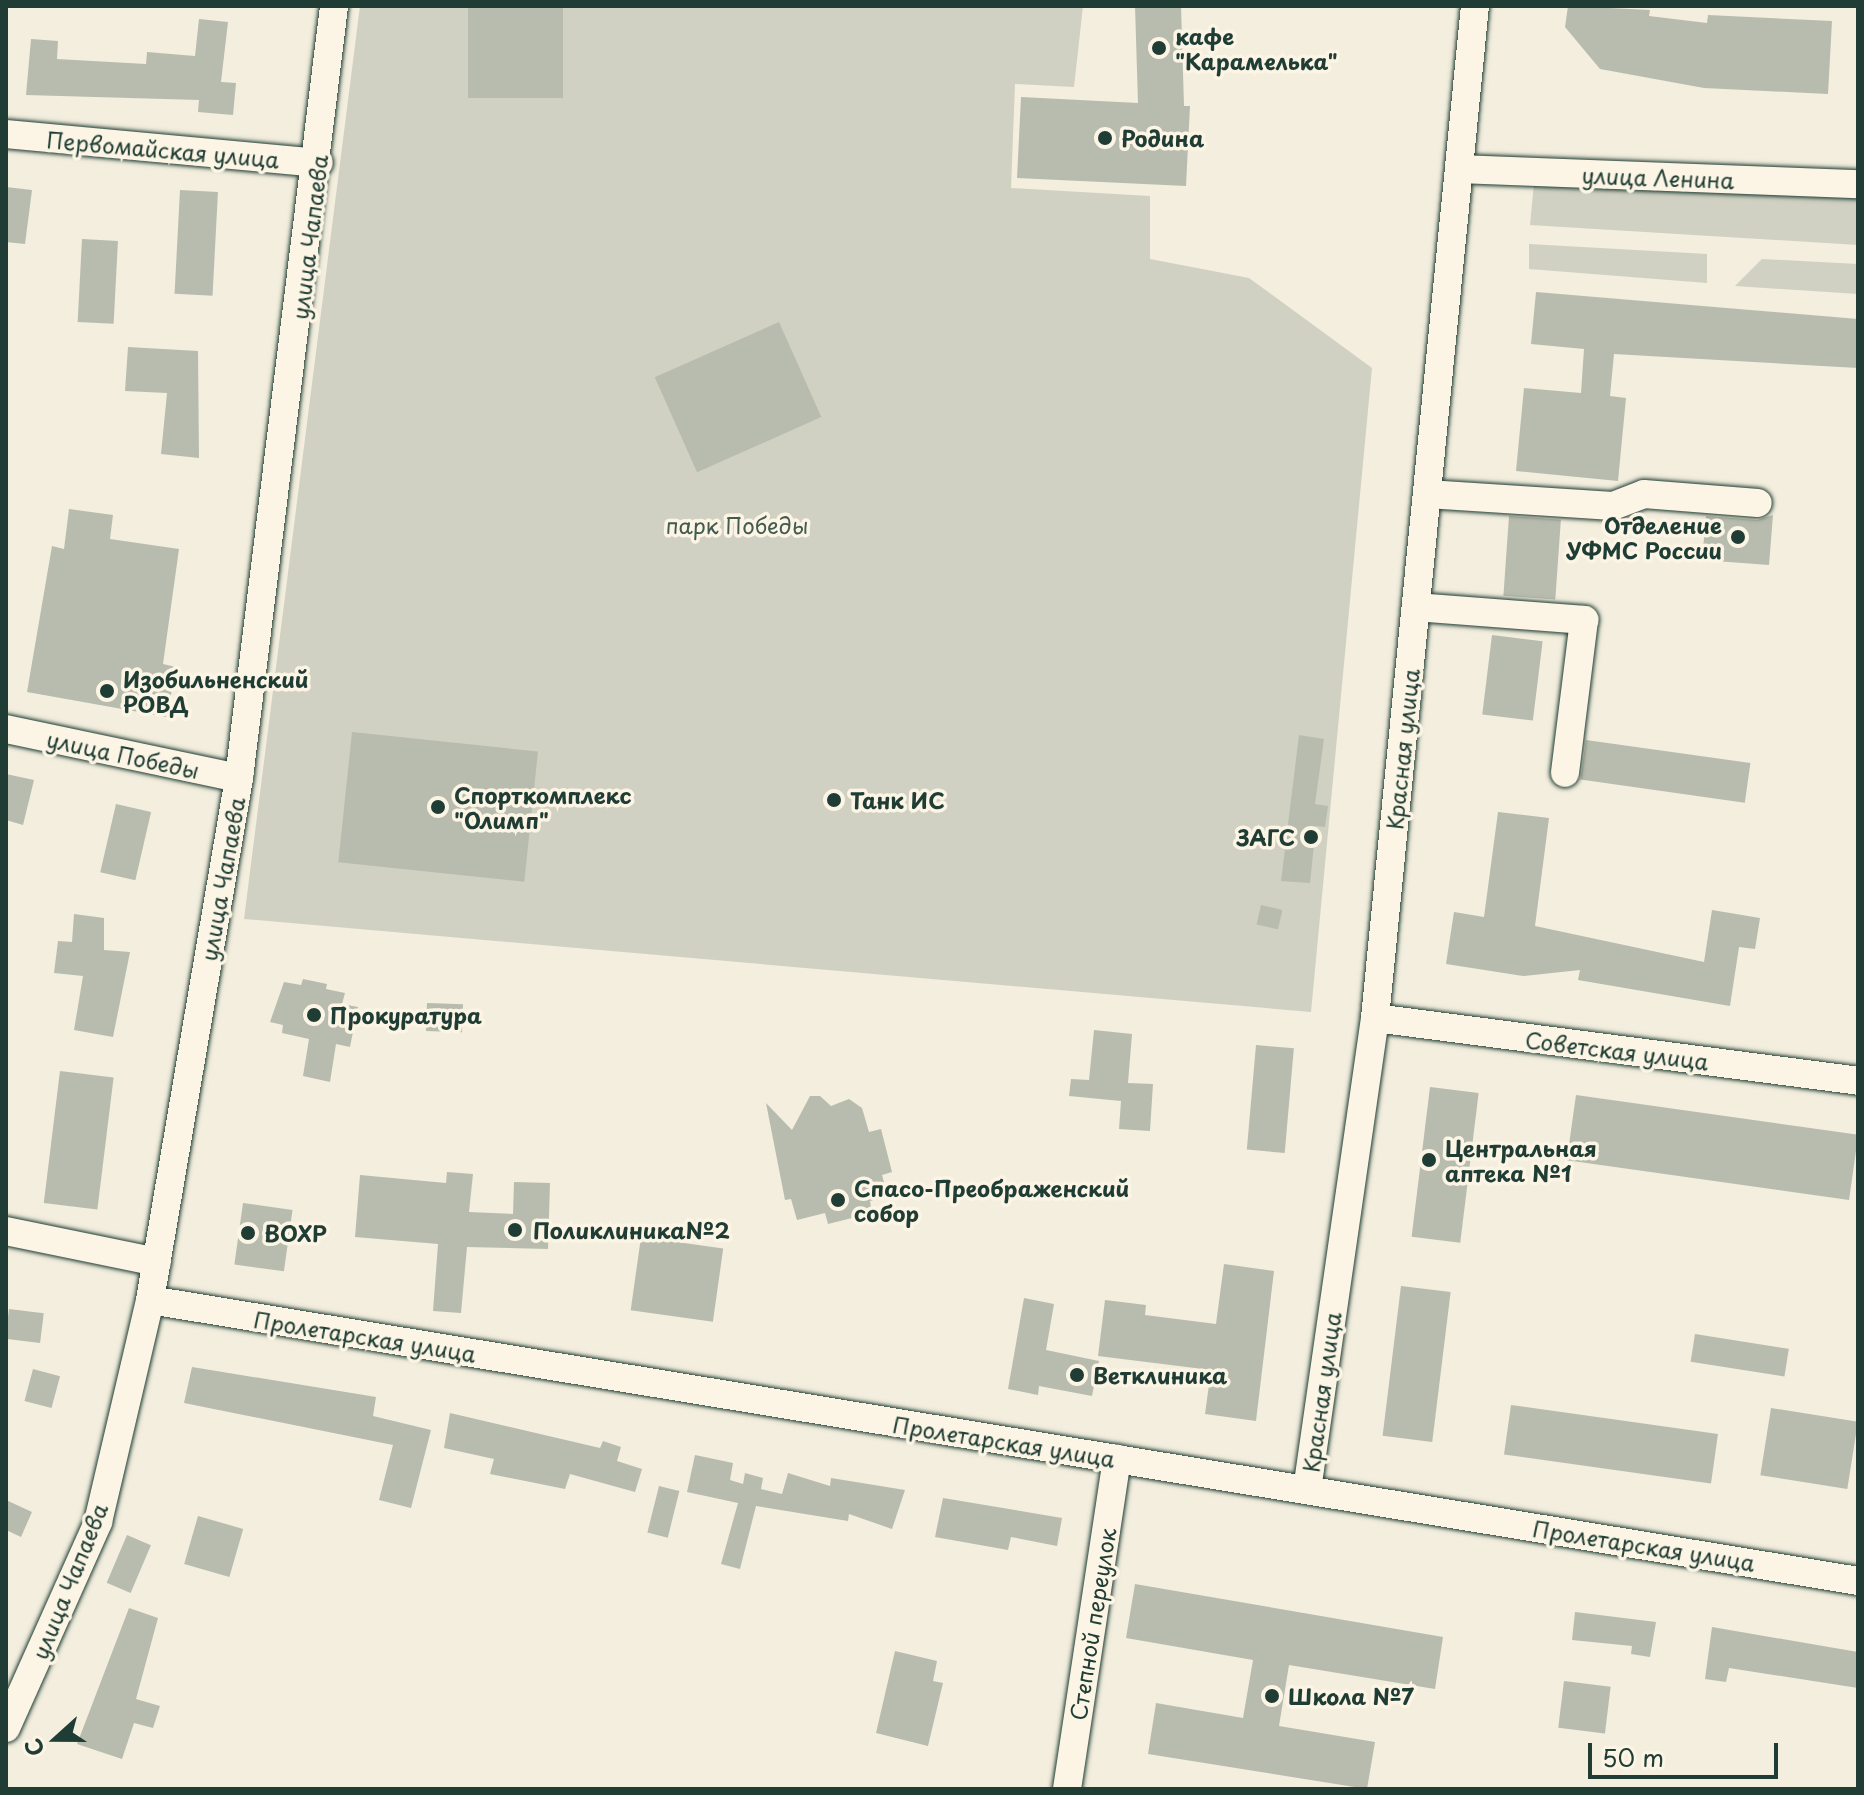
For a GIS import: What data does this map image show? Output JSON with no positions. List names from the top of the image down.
{
  "streets": {
    "street": [
      "Первомайская улица",
      "улица Ленина",
      "улица Чапаева",
      "Красная улица",
      "улица Победы",
      "Советская улица",
      "Пролетарская улица",
      "Степной переулок"
    ]
  },
  "crossings": [
    ["Первомайская улица", "улица Чапаева"],
    ["улица Ленина", "Красная улица"],
    ["улица Чапаева", "улица Победы"],
    ["улица Чапаева", "Пролетарская улица"],
    ["Красная улица", "Советская улица"],
    ["Красная улица", "Пролетарская улица"],
    ["Пролетарская улица", "Степной переулок"]
  ],
  "parks": ["парк Победы"],
  "places": [
    "кафе \"Карамелька\"",
    "Родина",
    "Отделение УФМС России",
    "Изобильненский РОВД",
    "Танк ИС",
    "Спорткомплекс \"Олимп\"",
    "ЗАГС",
    "Прокуратура",
    "Центральная аптека №1",
    "Спасо-Преображенский собор",
    "Поликлиника№2",
    "ВОХР",
    "Ветклиника",
    "Школа №7"
  ],
  "scale_bar": "50 m",
  "north": "left"
}
